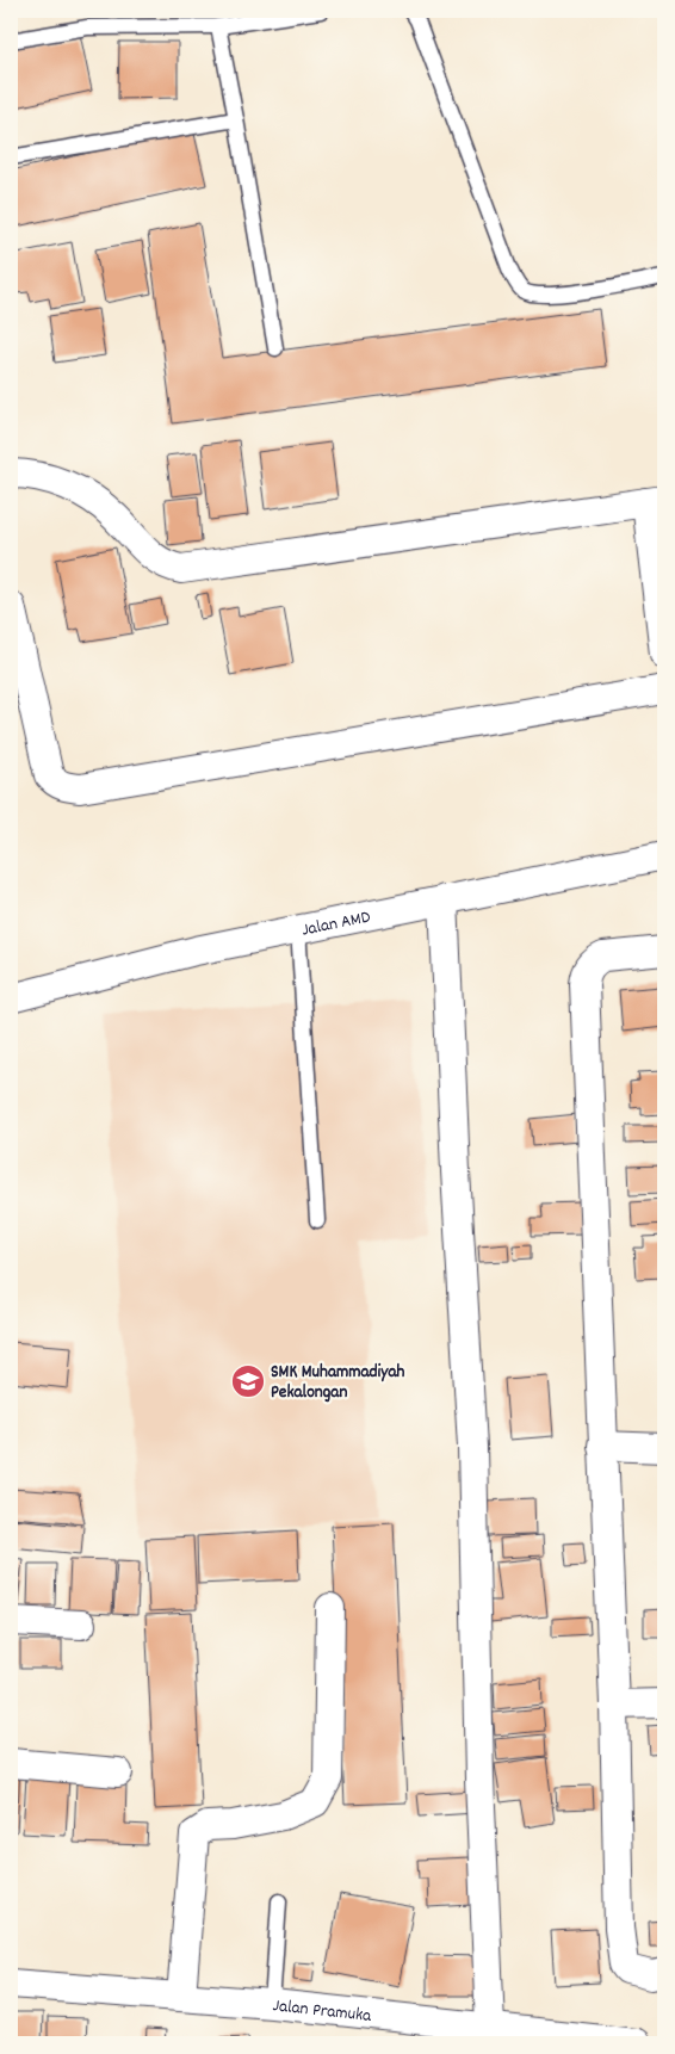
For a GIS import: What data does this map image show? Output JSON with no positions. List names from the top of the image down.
{
  "streets": {
    "street": ["Jalan AMD", "Jalan Pramuka"]
  },
  "places": {
    "school or university": ["SMK Muhammadiyah Pekalongan"]
  }
}
